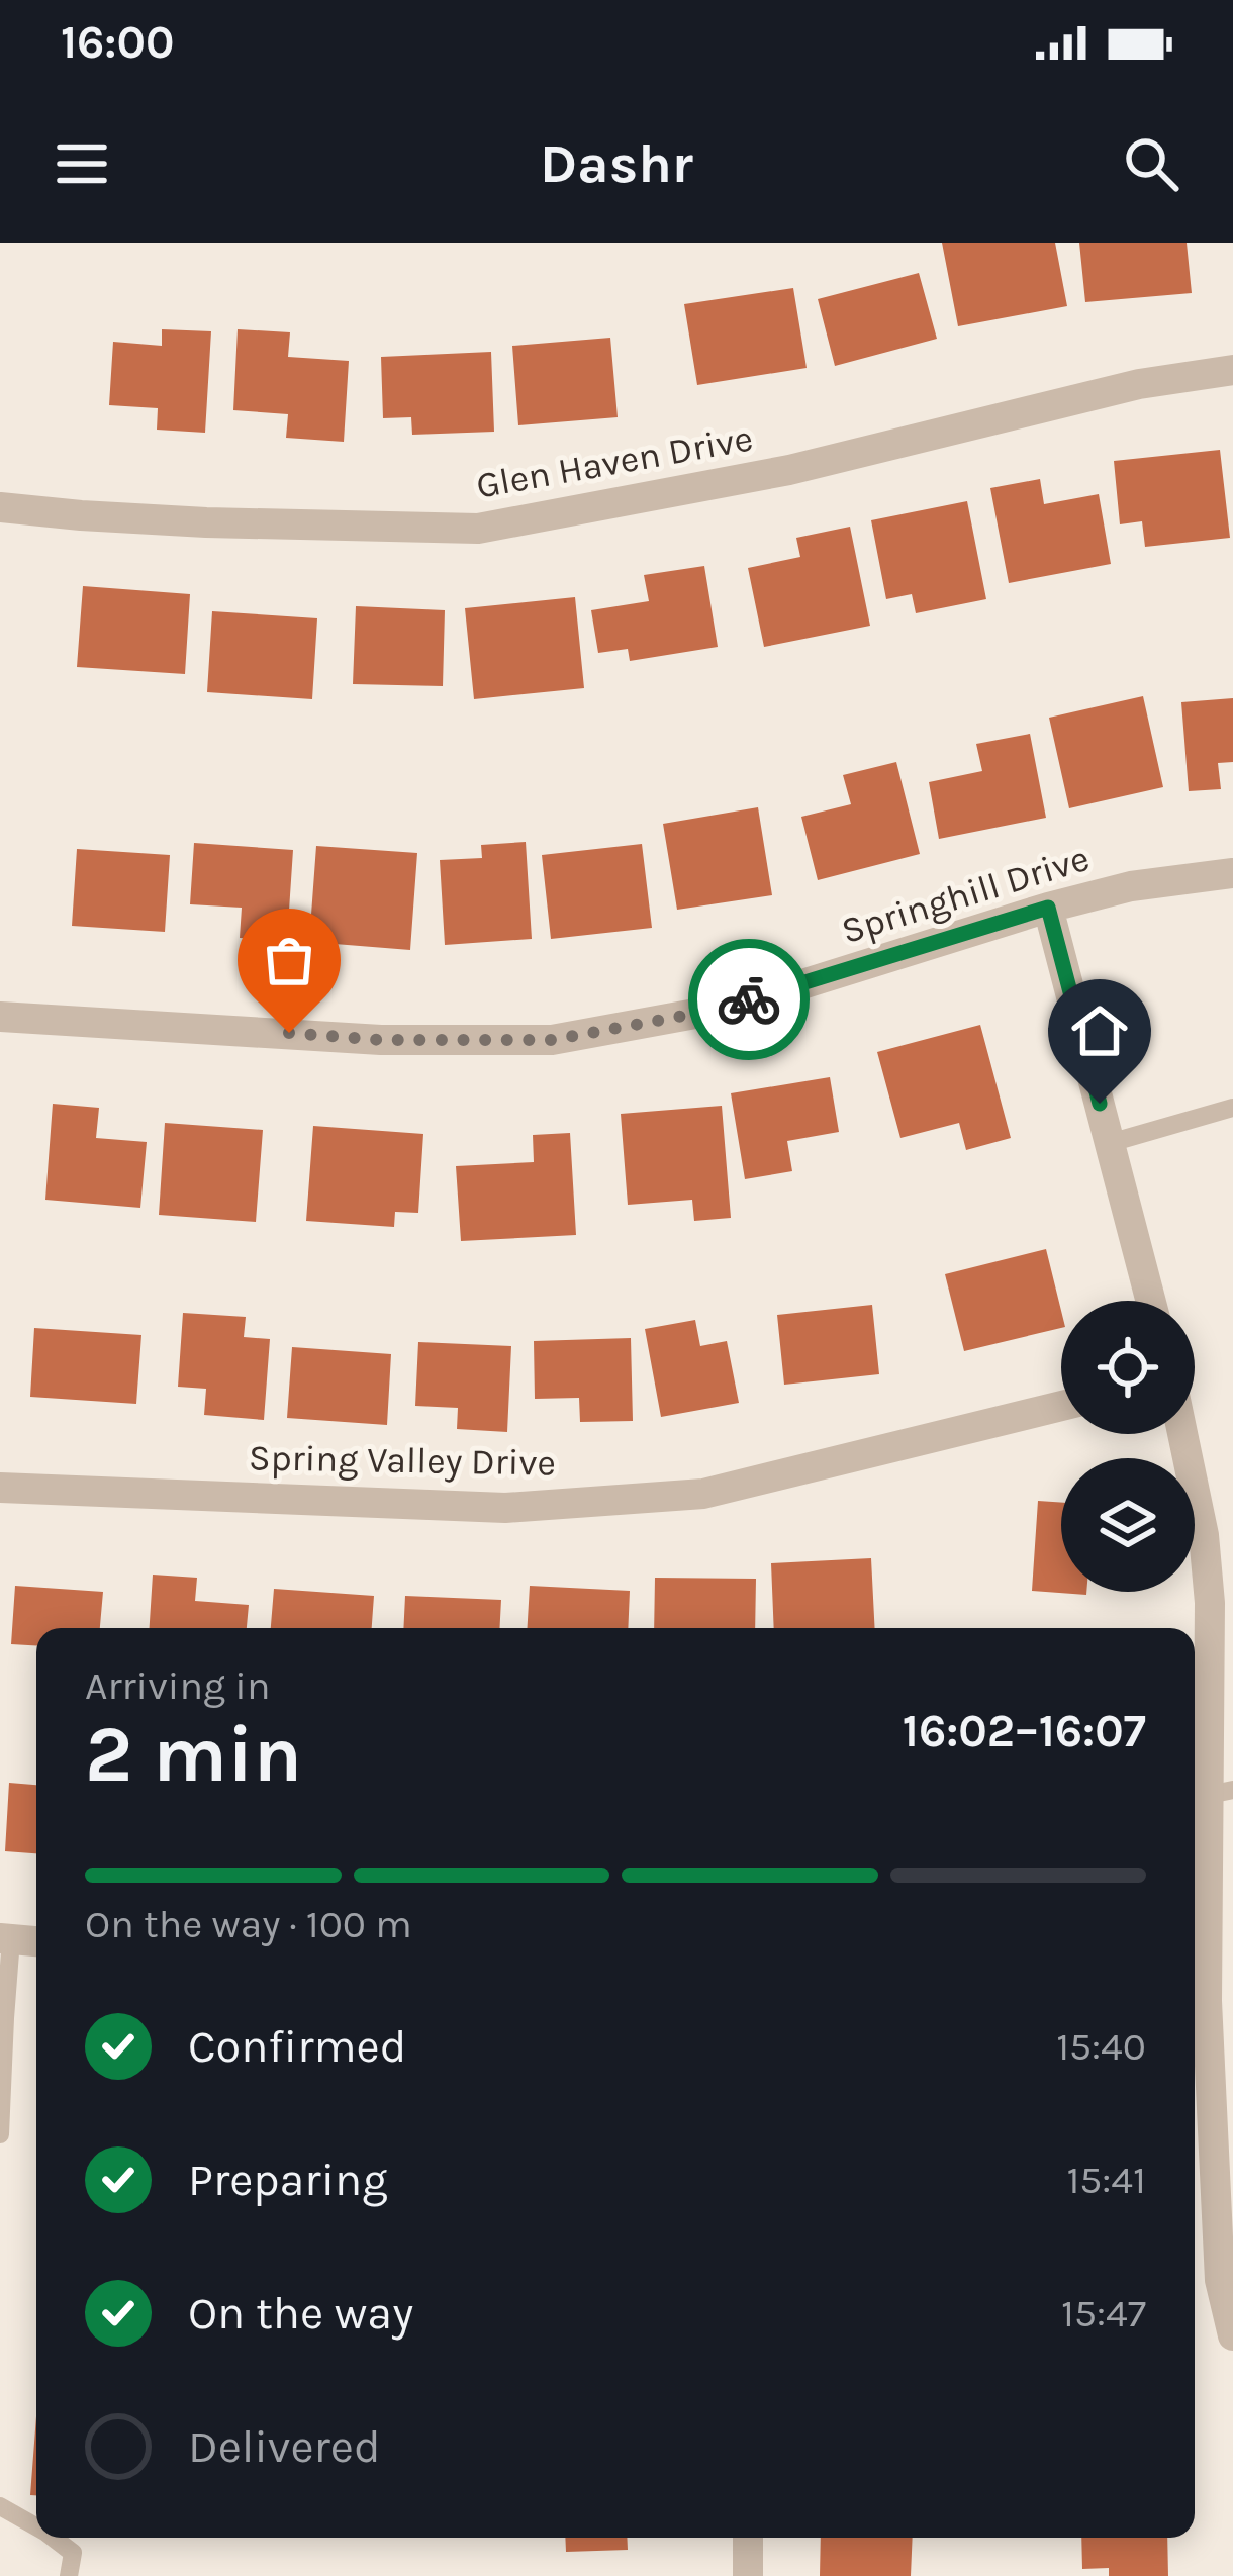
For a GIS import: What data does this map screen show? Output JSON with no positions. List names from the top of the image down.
{
  "streets": {
    "street": ["Glen Haven Drive", "Springhill Drive", "Spring Valley Drive"]
  },
  "page": {
    "status": "16:00",
    "header": "Dashr",
    "heading": ["2 min", "Arriving in", "16:02–16:07"],
    "bar": "On the way · 100 m",
    "list": [
      ["Confirmed", "15:40"],
      ["Preparing", "15:41"],
      ["On the way", "15:47"],
      "Delivered"
    ]
  }
}
